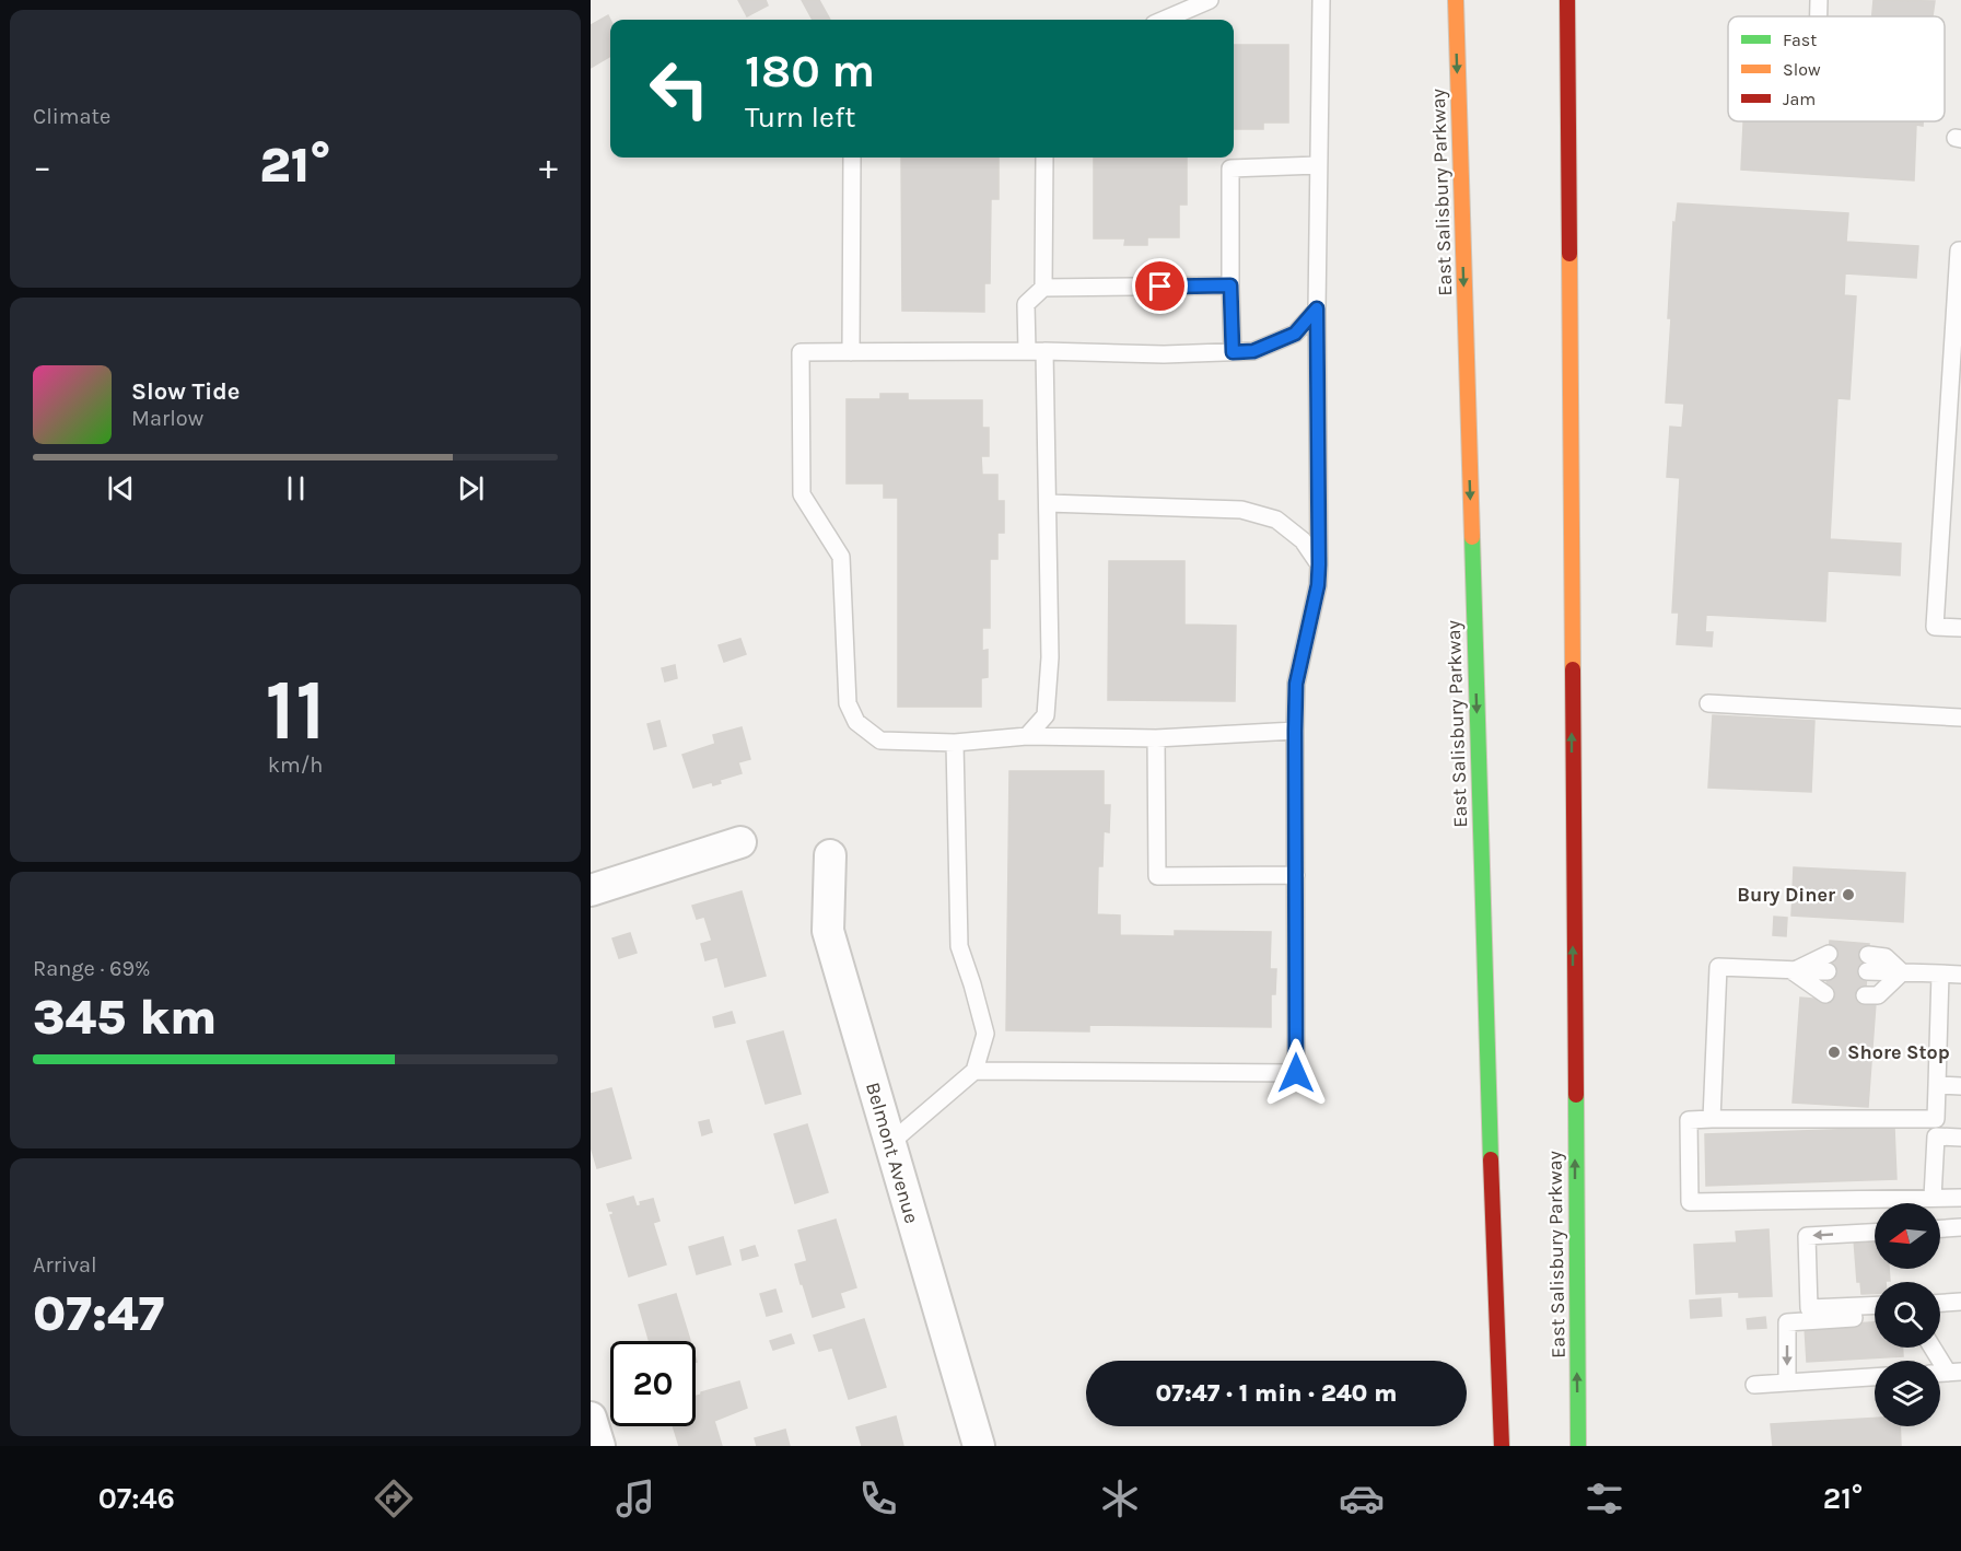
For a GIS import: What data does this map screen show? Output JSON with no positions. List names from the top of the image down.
{
  "streets": {
    "main road": ["East Salisbury Parkway"],
    "street": ["Belmont Avenue"]
  },
  "places": ["Bury Diner", "Shore Stop"],
  "legend": ["Fast", "Slow", "Jam"],
  "north": "left",
  "page": {
    "tile": [
      "Climate",
      ["11", "km/h"],
      ["Range · 69%", "345 km"],
      ["Arrival", "07:47"]
    ],
    "turn": ["180 m", "Turn left"],
    "heat": ["−", "21°", "+"],
    "song": ["Slow Tide", "Marlow"],
    "limit": "20",
    "trip": "07:47 · 1 min · 240 m",
    "tabs": ["07:46", "21°"]
  }
}
